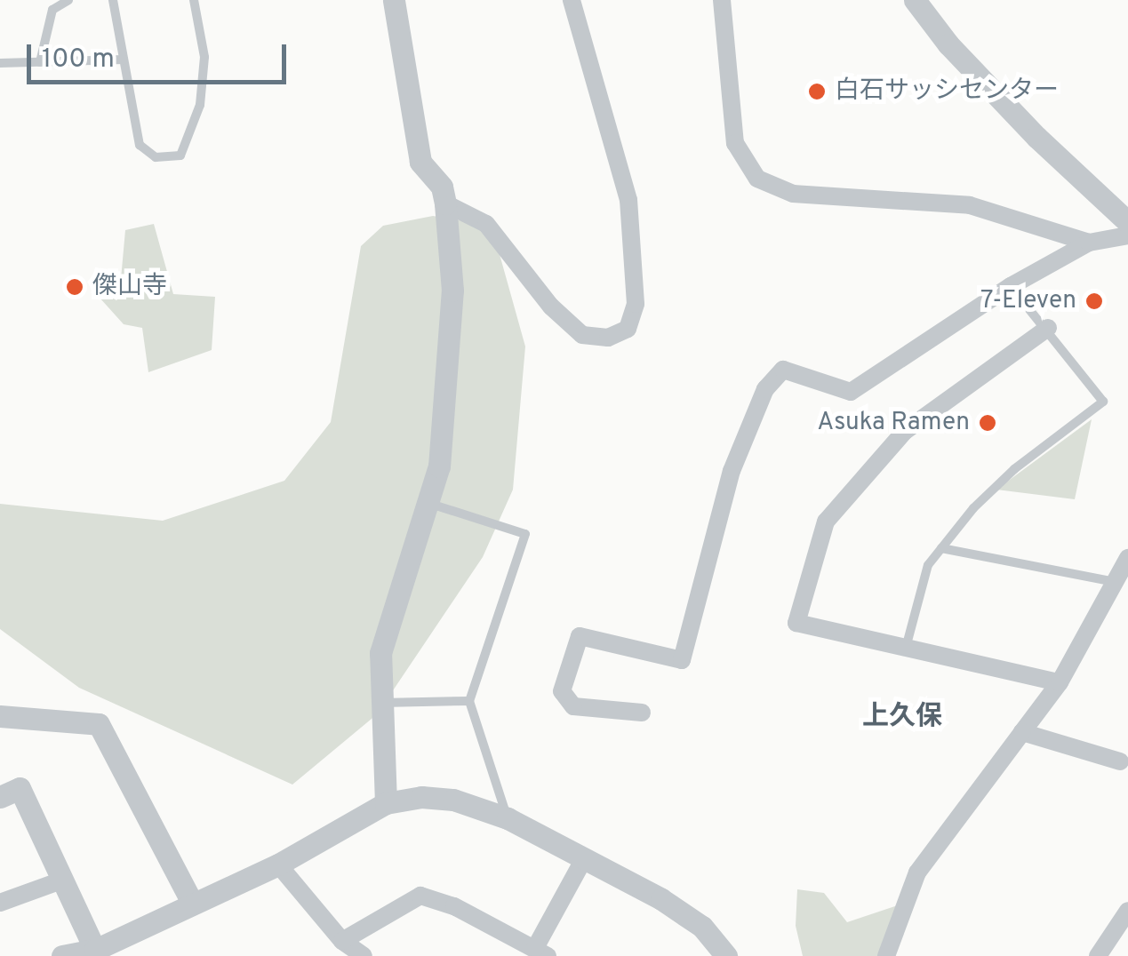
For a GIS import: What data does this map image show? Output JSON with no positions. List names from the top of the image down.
{
  "districts": ["上久保"],
  "places": [
    "白石サッシセンター",
    "傑山寺",
    "7-Eleven",
    "Asuka Ramen"
  ],
  "scale_bar": "100 m"
}
